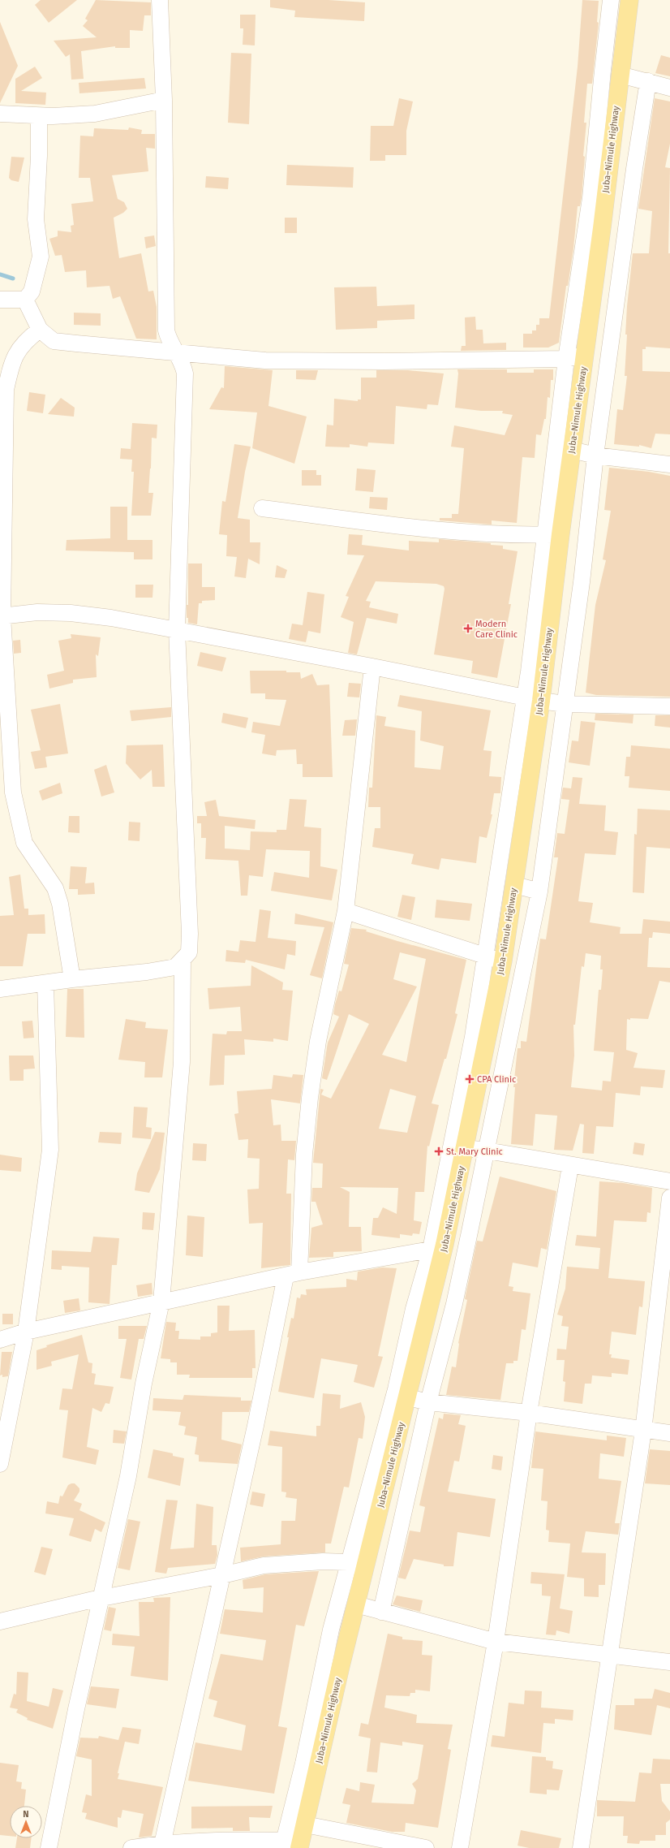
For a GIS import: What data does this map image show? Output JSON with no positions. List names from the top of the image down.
{
  "streets": {
    "main road": ["Juba–Nimule Highway"]
  },
  "places": {
    "health": ["Modern Care Clinic", "CPA Clinic", "St. Mary Clinic"]
  },
  "north": "top"
}
